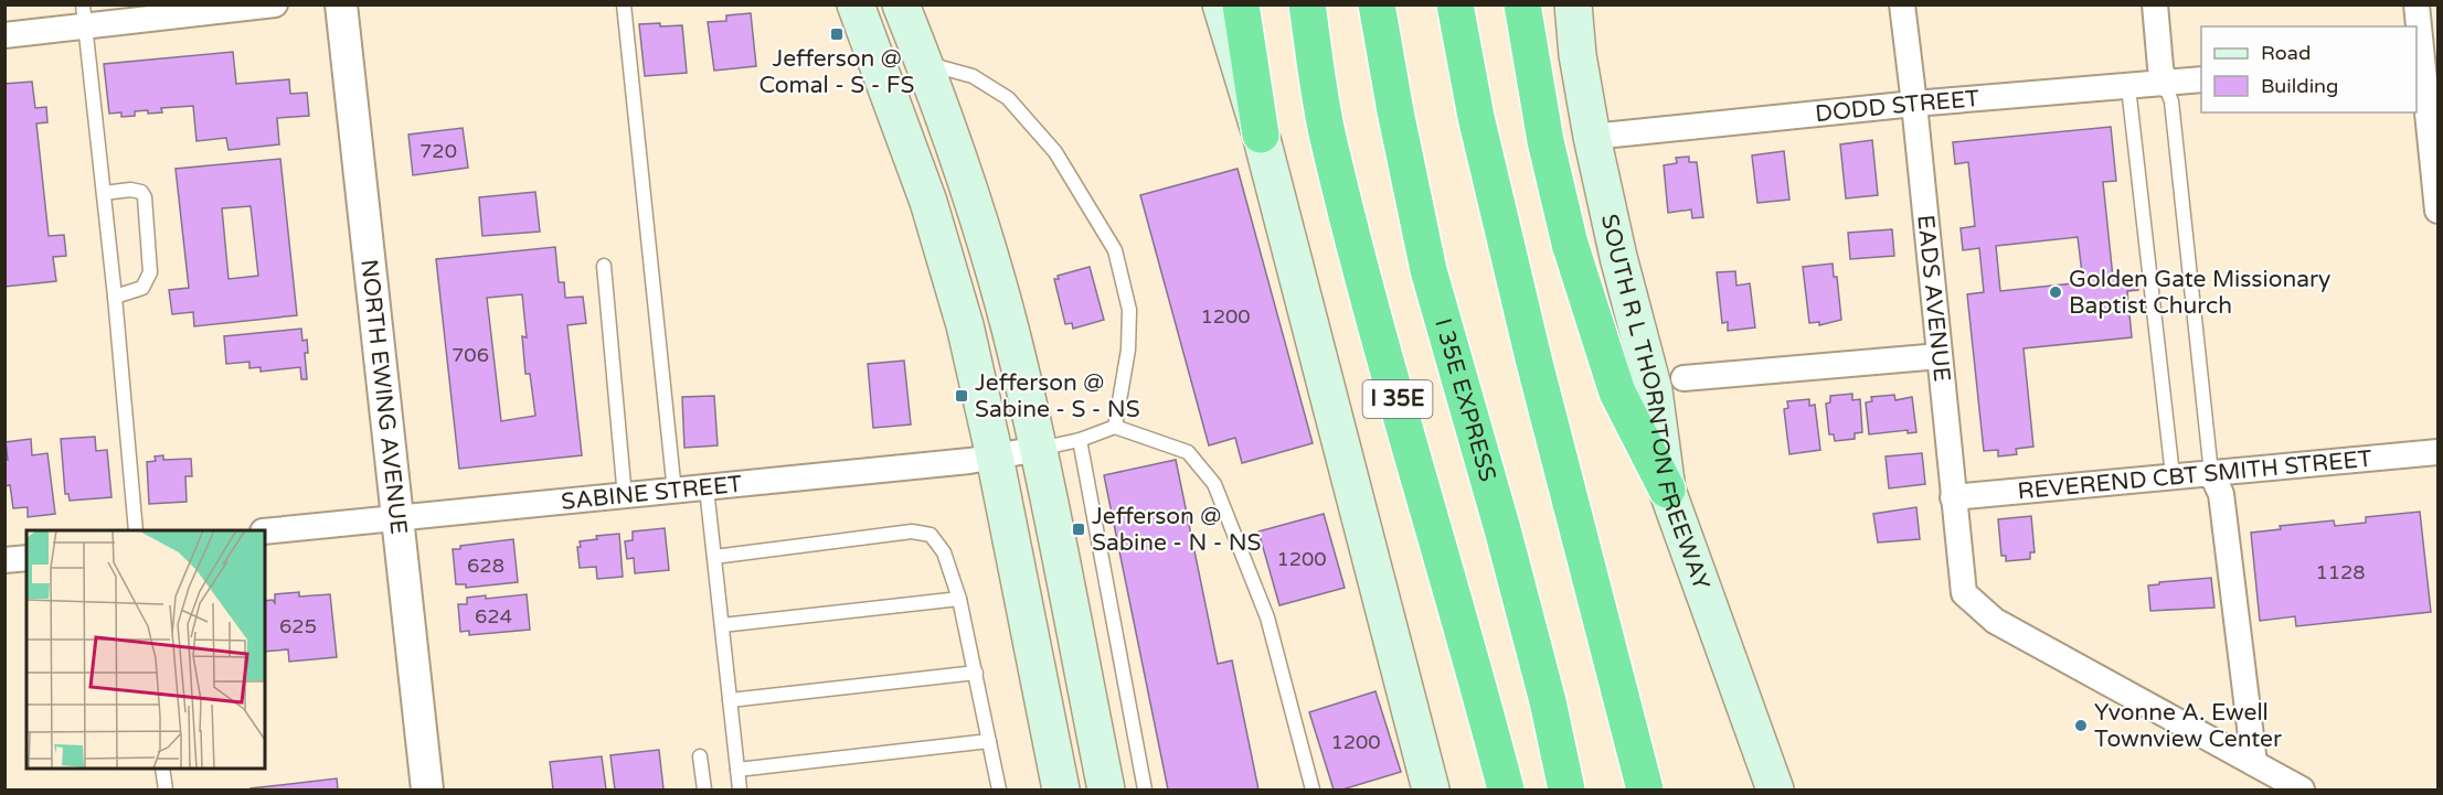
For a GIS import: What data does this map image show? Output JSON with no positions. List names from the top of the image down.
{
  "streets": {
    "highway": ["I 35E", "I 35E EXPRESS"],
    "main road": ["SOUTH R L THORNTON FREEWAY"],
    "street": [
      "DODD STREET",
      "EADS AVENUE",
      "NORTH EWING AVENUE",
      "REVEREND CBT SMITH STREET",
      "SABINE STREET"
    ]
  },
  "crossings": [
    ["DODD STREET", "EADS AVENUE"],
    ["DODD STREET", "SOUTH R L THORNTON FREEWAY"],
    ["EADS AVENUE", "REVEREND CBT SMITH STREET"],
    ["NORTH EWING AVENUE", "SABINE STREET"]
  ],
  "places": {
    "transit": ["Jefferson @ Comal - S - FS", "Jefferson @ Sabine - S - NS", "Jefferson @ Sabine - N - NS"],
    "other": ["Golden Gate Missionary Baptist Church", "Yvonne A. Ewell Townview Center"]
  },
  "house_numbers": [
    "720",
    "1200",
    "706",
    "1200",
    "628",
    "1128",
    "624",
    "625",
    "1200"
  ],
  "legend": ["Road", "Building"]
}
